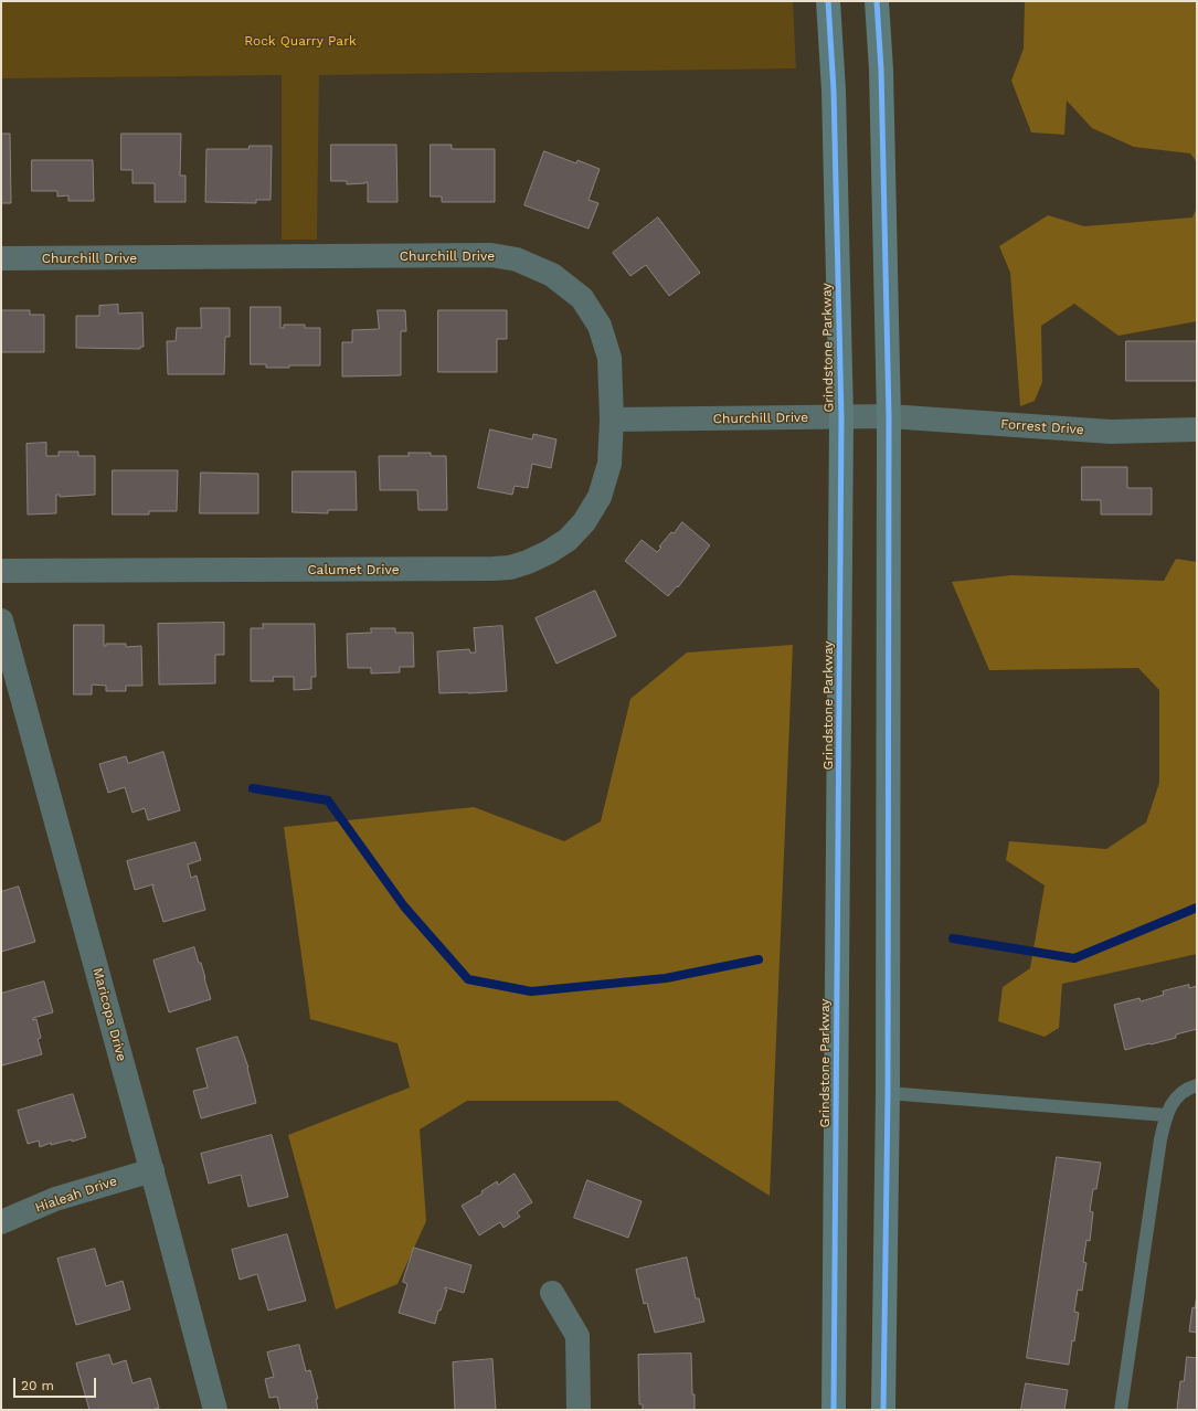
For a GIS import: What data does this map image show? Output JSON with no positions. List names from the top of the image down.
{
  "streets": {
    "main road": ["Grindstone Parkway"],
    "street": [
      "Churchill Drive",
      "Forrest Drive",
      "Calumet Drive",
      "Maricopa Drive",
      "Hialeah Drive"
    ]
  },
  "crossings": [
    ["Churchill Drive", "Grindstone Parkway"],
    ["Churchill Drive", "Forrest Drive"],
    ["Churchill Drive", "Calumet Drive"],
    ["Maricopa Drive", "Hialeah Drive"]
  ],
  "parks": ["Rock Quarry Park"],
  "scale_bar": "20 m"
}
